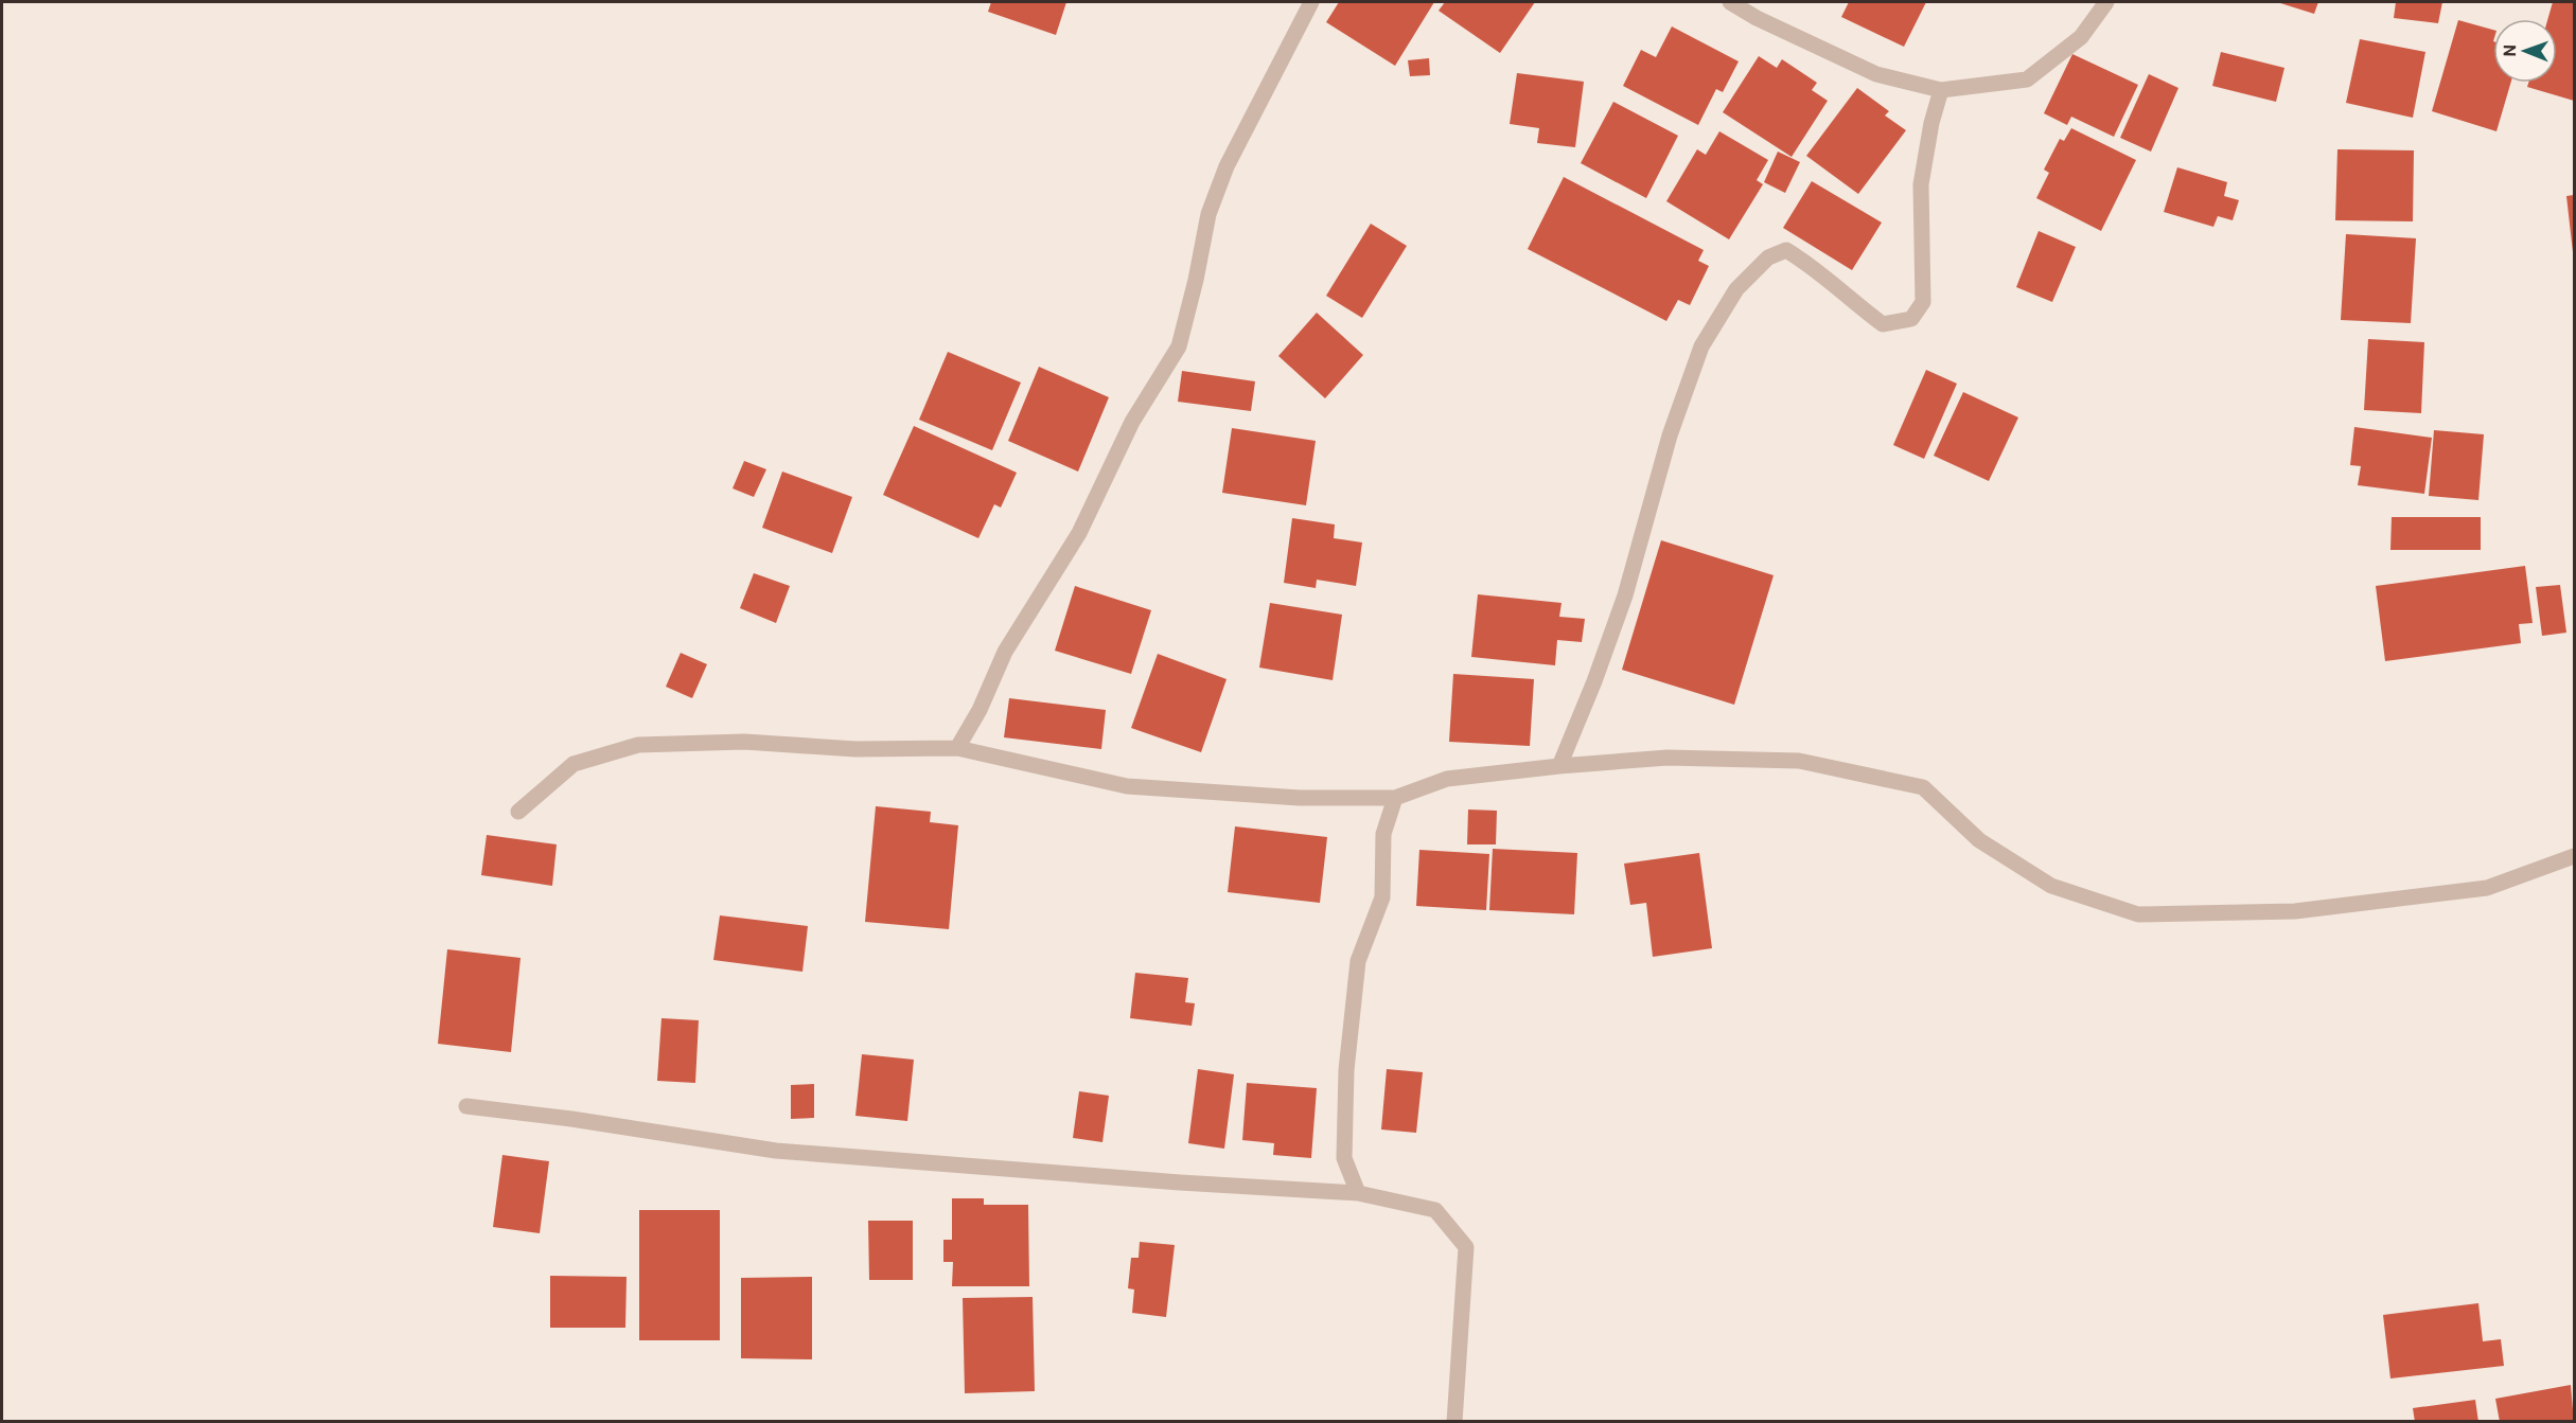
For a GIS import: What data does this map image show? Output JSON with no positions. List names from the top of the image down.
{
  "north": "left"
}
